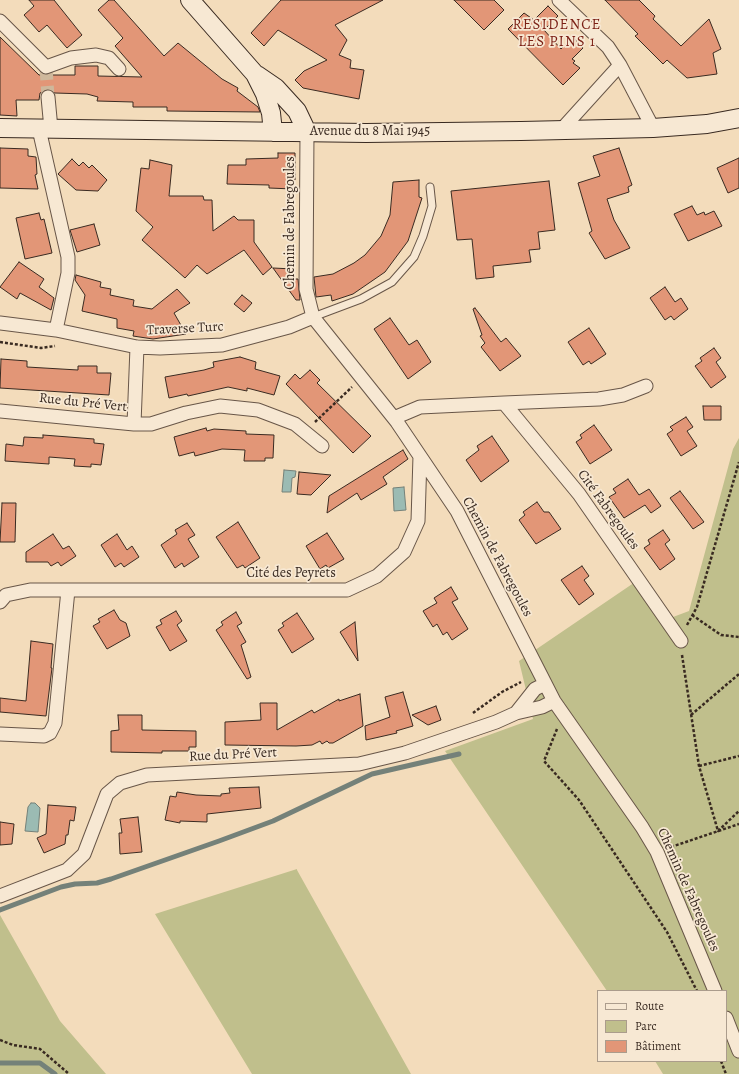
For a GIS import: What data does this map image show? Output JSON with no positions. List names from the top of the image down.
{
  "streets": {
    "main road": ["Avenue du 8 Mai 1945"],
    "street": [
      "Chemin de Fabregoules",
      "Traverse Turc",
      "Rue du Pré Vert",
      "Cité Fabregoules",
      "Cité des Peyrets"
    ]
  },
  "crossings": [
    ["Avenue du 8 Mai 1945", "Chemin de Fabregoules"],
    ["Chemin de Fabregoules", "Traverse Turc"],
    ["Chemin de Fabregoules", "Rue du Pré Vert"],
    ["Chemin de Fabregoules", "Cité des Peyrets"],
    ["Traverse Turc", "Rue du Pré Vert"]
  ],
  "districts": ["RESIDENCE LES PINS 1"],
  "legend": ["Route", "Parc", "Bâtiment"]
}
